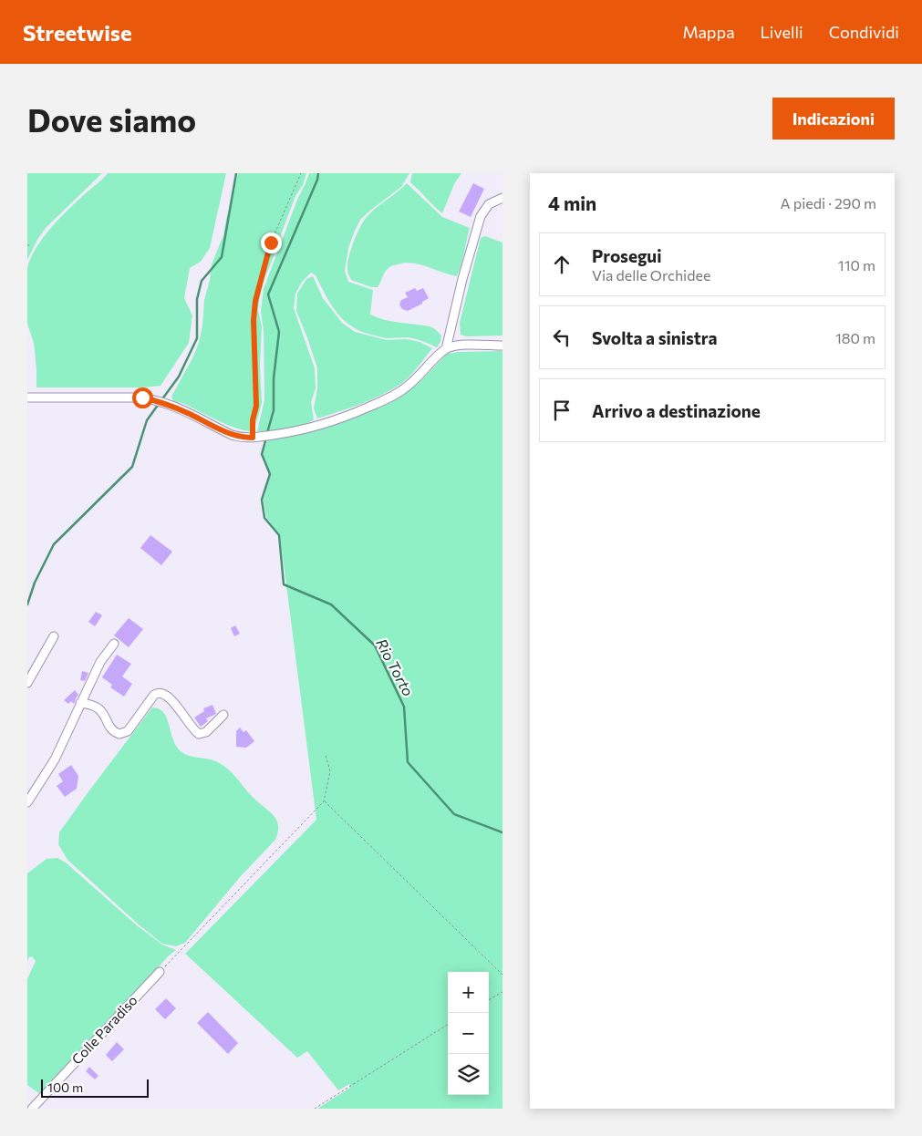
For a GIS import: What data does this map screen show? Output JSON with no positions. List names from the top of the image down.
{
  "streets": {
    "street": ["Colle Paradiso"]
  },
  "water": ["Rio Torto"],
  "scale_bar": "100 m",
  "page": {
    "header": "Streetwise",
    "nav": ["Mappa", "Livelli", "Condividi"],
    "buttons": "Indicazioni",
    "title": "Dove siamo",
    "heading": ["4 min", "A piedi · 290 m"],
    "list": [
      ["Prosegui", "Via delle Orchidee", "110 m"],
      ["Svolta a sinistra", "180 m"],
      "Arrivo a destinazione"
    ],
    "map_buttons": ["+", "−"],
    "scale": "100 m"
  }
}
